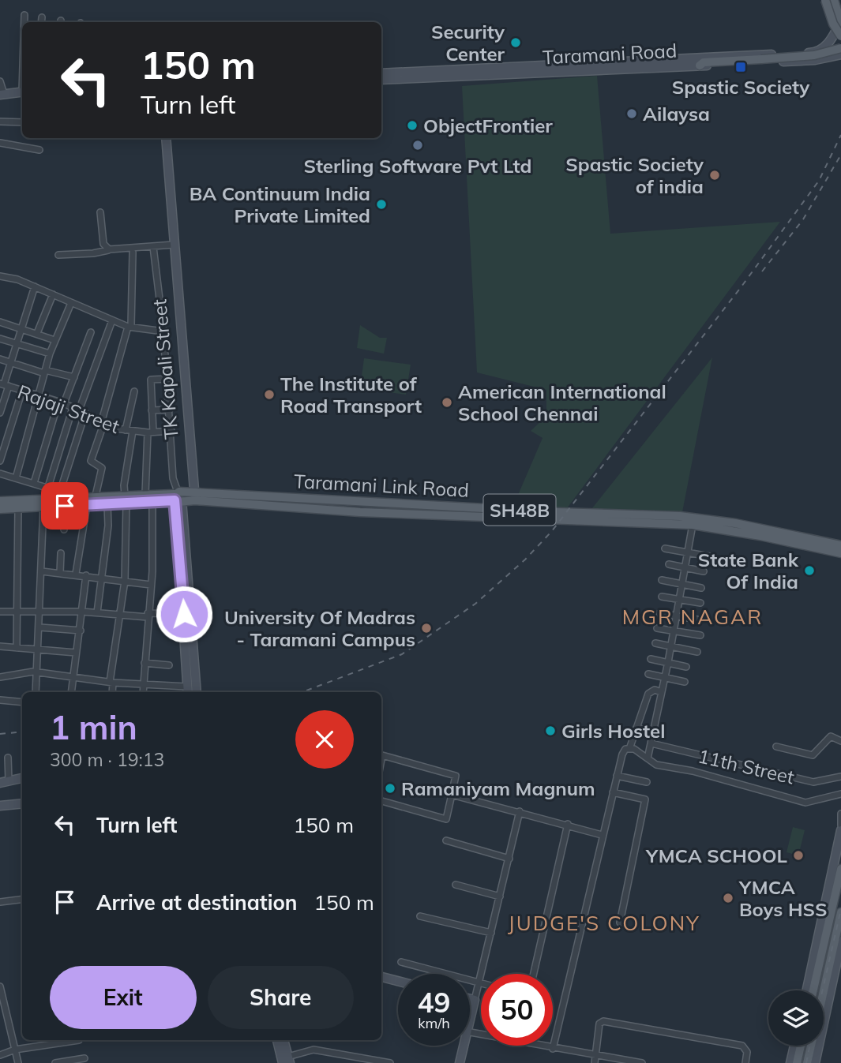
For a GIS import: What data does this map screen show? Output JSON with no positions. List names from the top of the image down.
{
  "streets": {
    "main road": ["Taramani Link Road", "SH48B"],
    "street": [
      "Taramani Road",
      "TK Kapali Street",
      "Rajaji Street",
      "11th Street"
    ]
  },
  "crossings": [
    ["TK Kapali Street", "Rajaji Street"],
    ["TK Kapali Street", "Taramani Link Road"]
  ],
  "districts": ["MGR NAGAR", "JUDGE'S COLONY"],
  "places": {
    "other": [
      "Security Center",
      "Ailaysa",
      "ObjectFrontier",
      "Sterling Software Pvt Ltd",
      "Spastic Society of india",
      "BA Continuum India Private Limited",
      "The Institute of Road Transport",
      "American International School Chennai",
      "State Bank Of India",
      "University Of Madras - Taramani Campus",
      "Girls Hostel",
      "Ramaniyam Magnum",
      "YMCA SCHOOL",
      "YMCA Boys HSS"
    ],
    "transit": ["Spastic Society"]
  },
  "page": {
    "turn": ["150 m", "Turn left"],
    "heading": ["1 min", "300 m · 19:13"],
    "list": [
      {
        "name": "Turn left",
        "value": "150 m"
      },
      {
        "name": "Arrive at destination",
        "value": "150 m"
      }
    ],
    "buttons": ["Exit", "Share"],
    "speed": "49 km/h",
    "limit": "50"
  }
}
